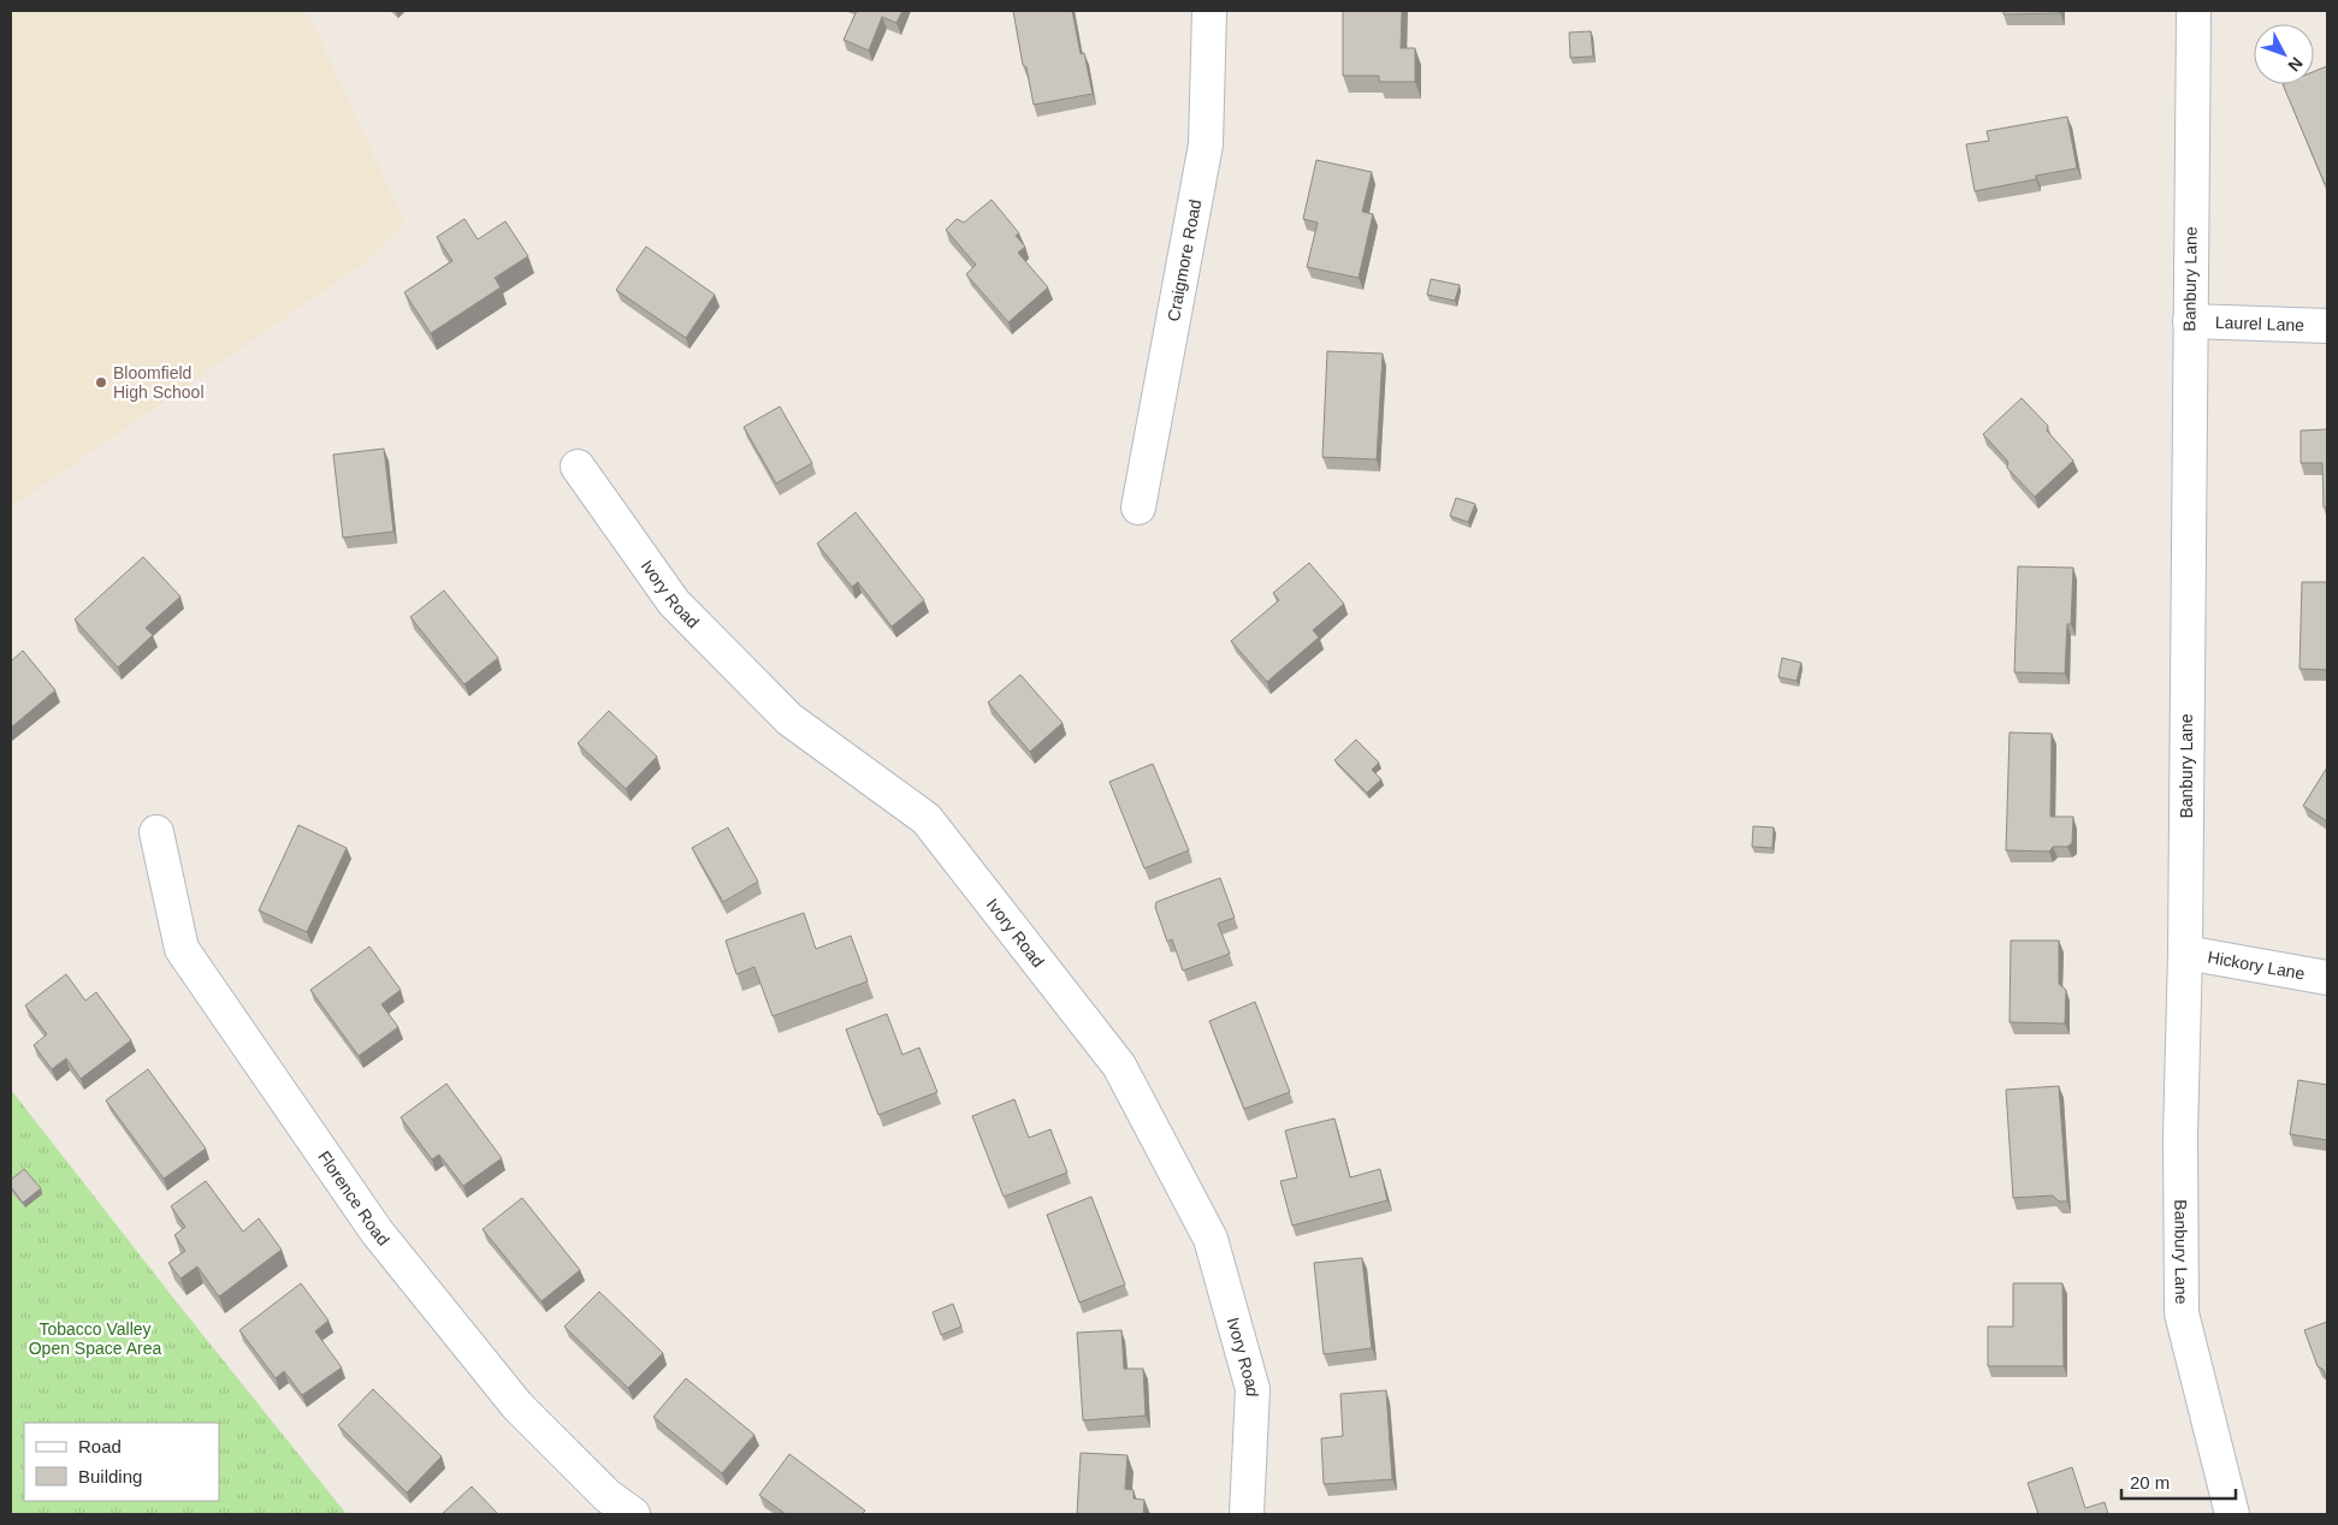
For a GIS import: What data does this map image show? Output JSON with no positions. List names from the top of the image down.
{
  "streets": {
    "street": [
      "Craigmore Road",
      "Banbury Lane",
      "Laurel Lane",
      "Ivory Road",
      "Hickory Lane",
      "Florence Road"
    ]
  },
  "crossings": [
    ["Banbury Lane", "Laurel Lane"],
    ["Banbury Lane", "Hickory Lane"]
  ],
  "parks": ["Tobacco Valley Open Space Area"],
  "places": ["Bloomfield High School"],
  "legend": ["Road", "Building"],
  "scale_bar": "20 m",
  "north": "bottom right"
}
